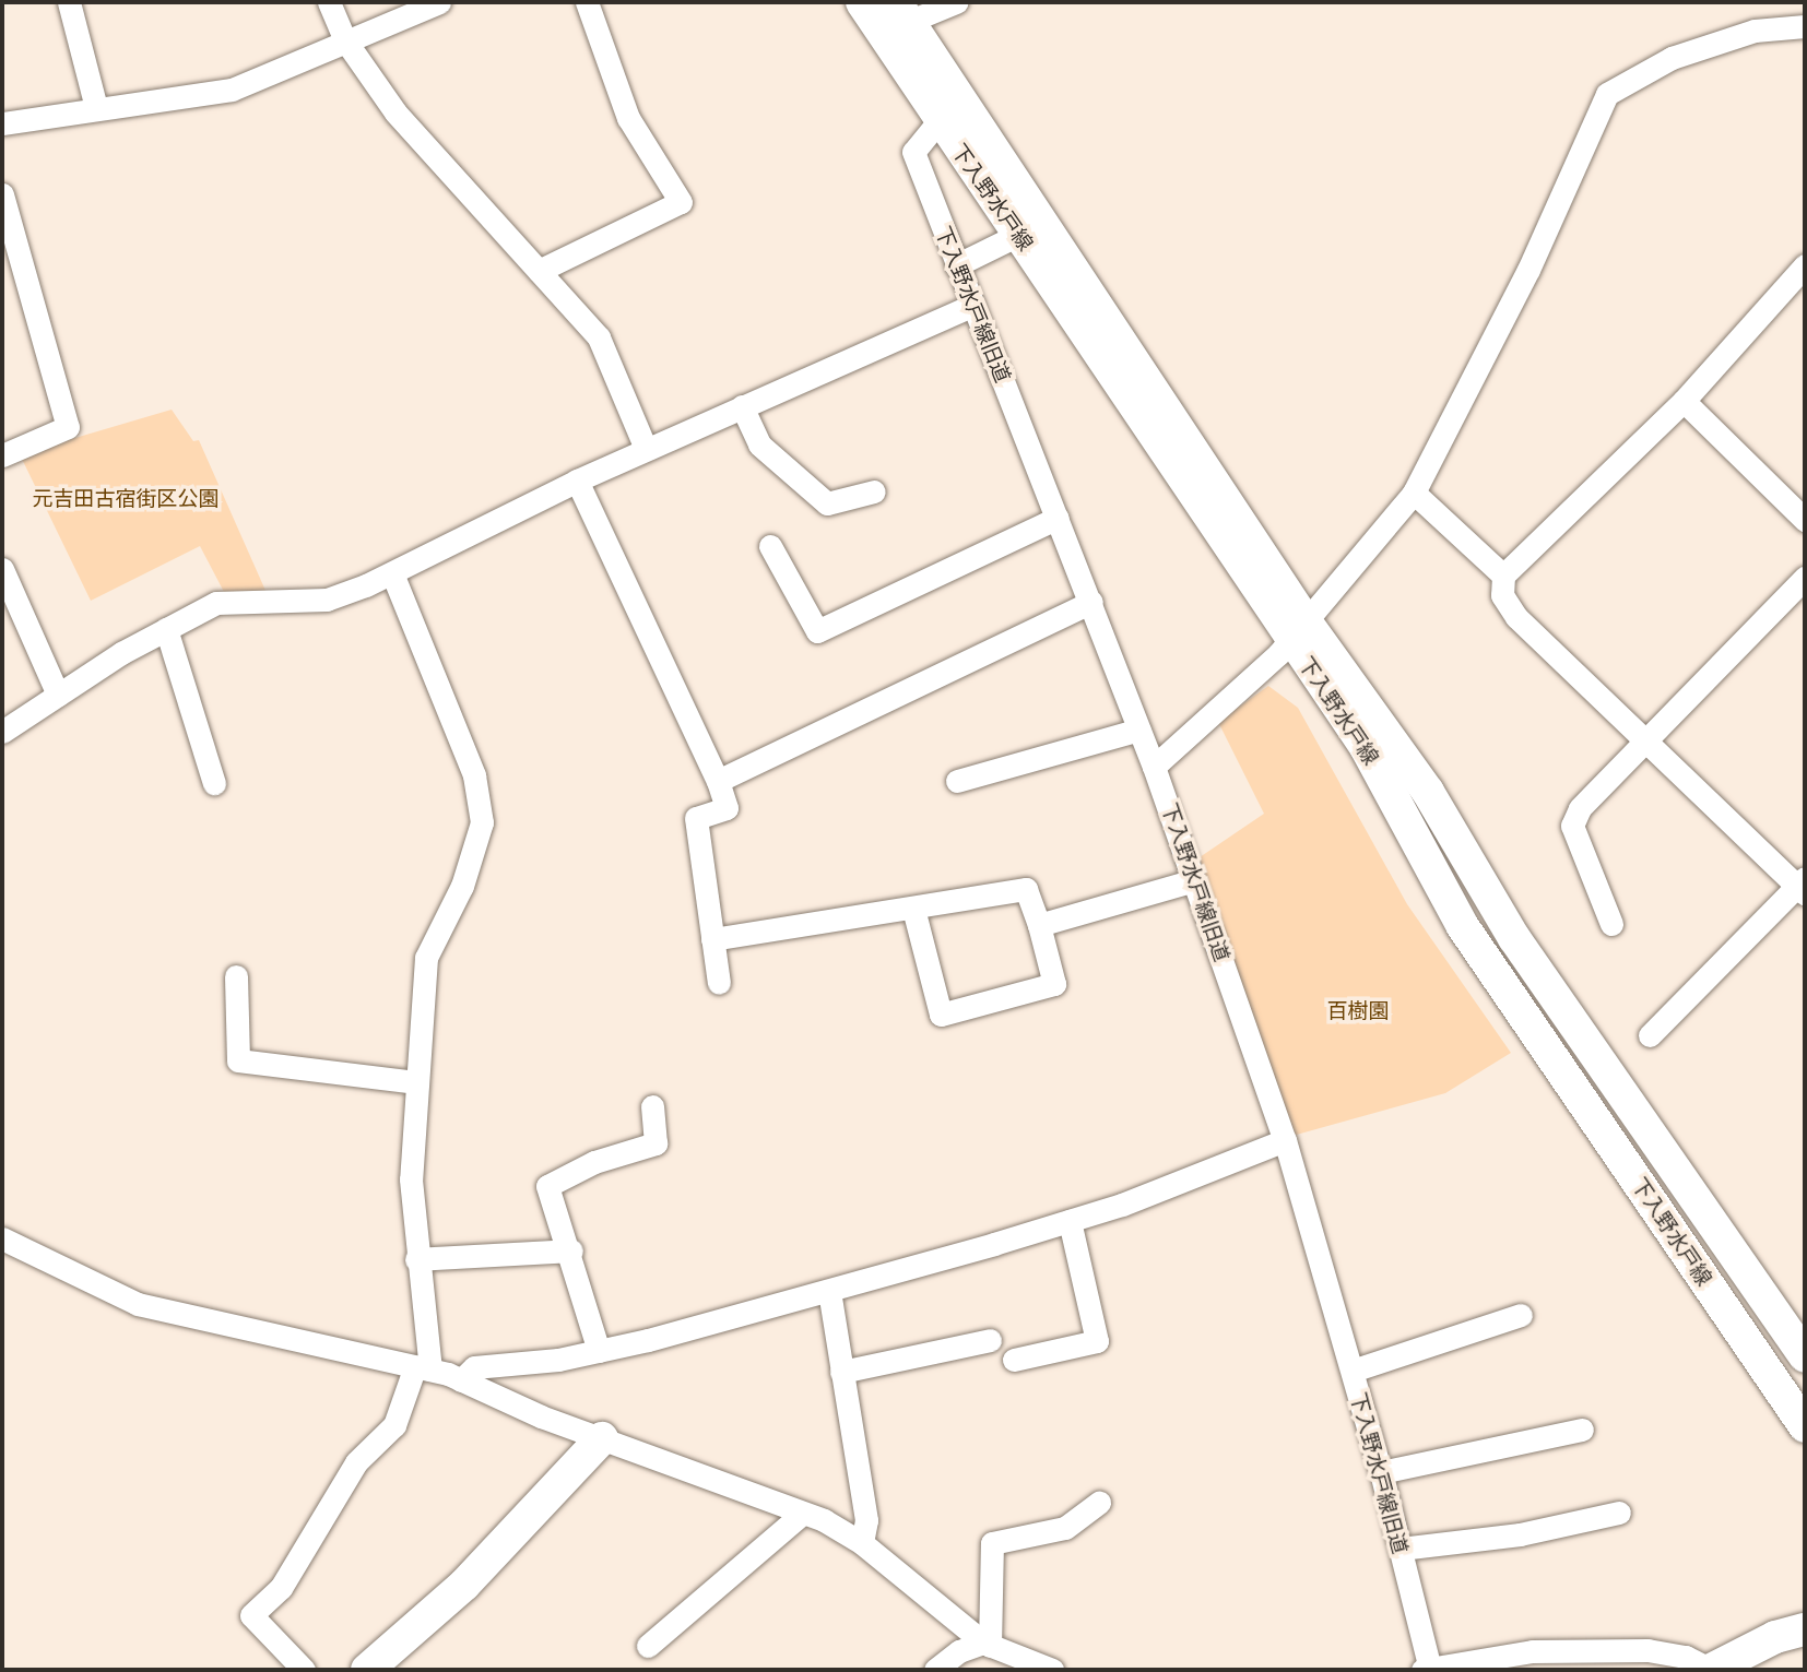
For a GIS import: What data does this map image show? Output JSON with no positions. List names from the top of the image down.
{
  "streets": {
    "main road": ["下入野水戸線"],
    "street": ["下入野水戸線旧道"]
  },
  "crossings": [
    ["下入野水戸線", "下入野水戸線旧道"]
  ],
  "parks": ["元吉田古宿街区公園", "百樹園"]
}
